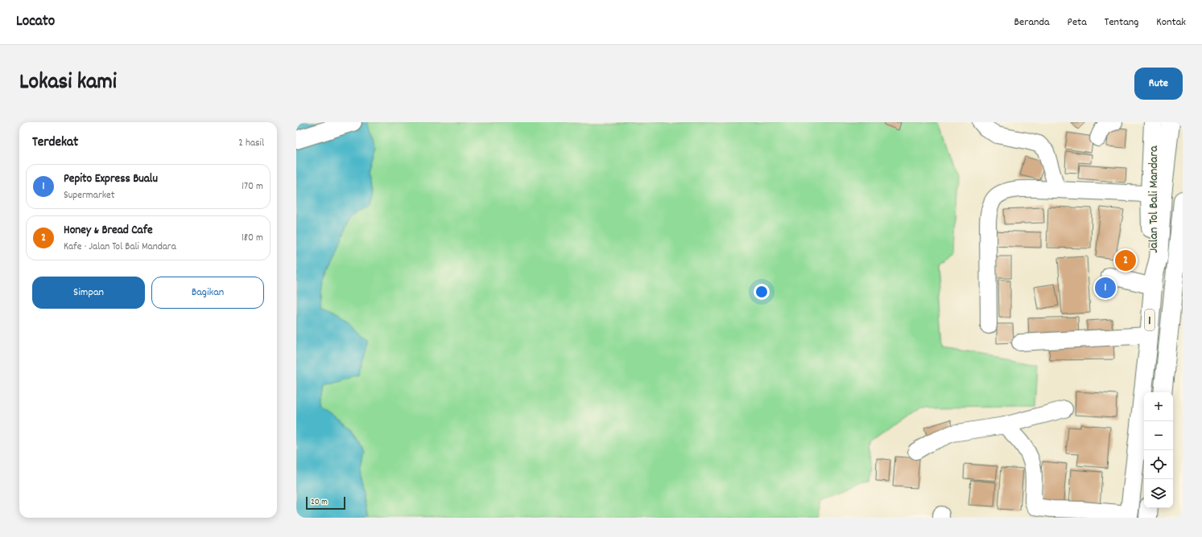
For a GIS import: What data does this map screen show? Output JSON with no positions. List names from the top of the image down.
{
  "streets": {
    "highway": ["Jalan Tol Bali Mandara", "1"]
  },
  "crossings": [
    ["Jalan Tol Bali Mandara", "1"]
  ],
  "scale_bar": "20 m",
  "page": {
    "header": "Locato",
    "nav": [
      "Beranda",
      "Peta",
      "Tentang",
      "Kontak"
    ],
    "title": "Lokasi kami",
    "buttons": [
      "Rute",
      ["Simpan", "Bagikan"]
    ],
    "heading": ["Terdekat", "2 hasil"],
    "list": [
      {
        "mark": "1",
        "name": "Pepito Express Bualu",
        "note": "Supermarket",
        "value": "170 m"
      },
      {
        "mark": "2",
        "name": "Honey & Bread Cafe",
        "note": "Kafe · Jalan Tol Bali Mandara",
        "value": "180 m"
      }
    ],
    "pins": ["2", "1"],
    "map_buttons": ["+", "−"],
    "scale": "20 m"
  }
}
